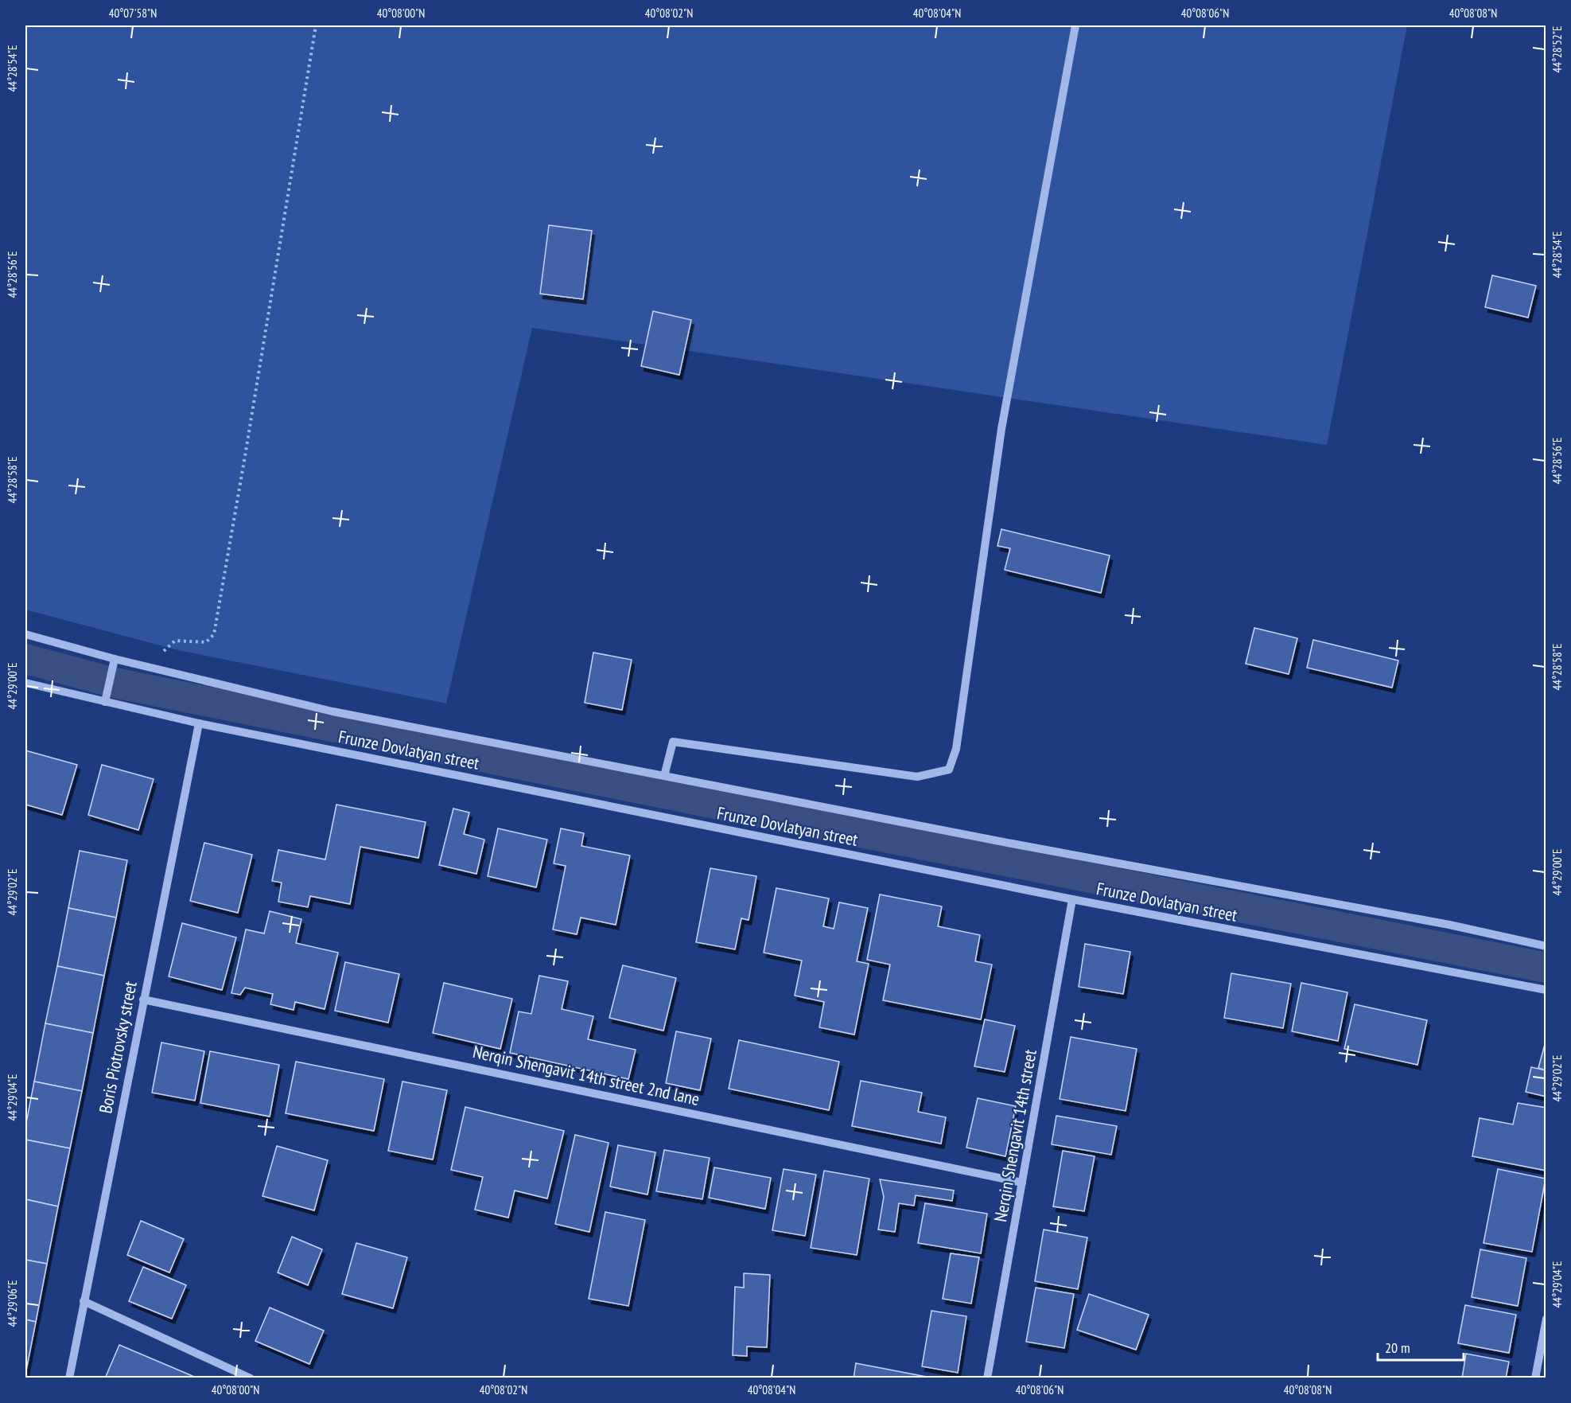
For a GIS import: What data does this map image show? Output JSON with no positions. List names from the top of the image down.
{
  "streets": {
    "street": [
      "Frunze Dovlatyan street",
      "Boris Piotrovsky street",
      "Nerqin Shengavit 14th street 2nd lane",
      "Nerqin Shengavit 14th street"
    ]
  },
  "crossings": [
    ["Frunze Dovlatyan street", "Boris Piotrovsky street"],
    ["Frunze Dovlatyan street", "Nerqin Shengavit 14th street"],
    ["Boris Piotrovsky street", "Nerqin Shengavit 14th street 2nd lane"],
    ["Nerqin Shengavit 14th street 2nd lane", "Nerqin Shengavit 14th street"]
  ],
  "scale_bar": "20 m",
  "coordinates": [
    "40°07'58\"N",
    "40°08'00\"N",
    "40°08'02\"N",
    "40°08'04\"N",
    "40°08'06\"N",
    "40°08'08\"N",
    "44°28'52\"E",
    "44°28'54\"E",
    "44°28'56\"E",
    "44°28'58\"E",
    "44°29'00\"E",
    "44°29'02\"E",
    "44°29'04\"E",
    "44°29'06\"E"
  ]
}
